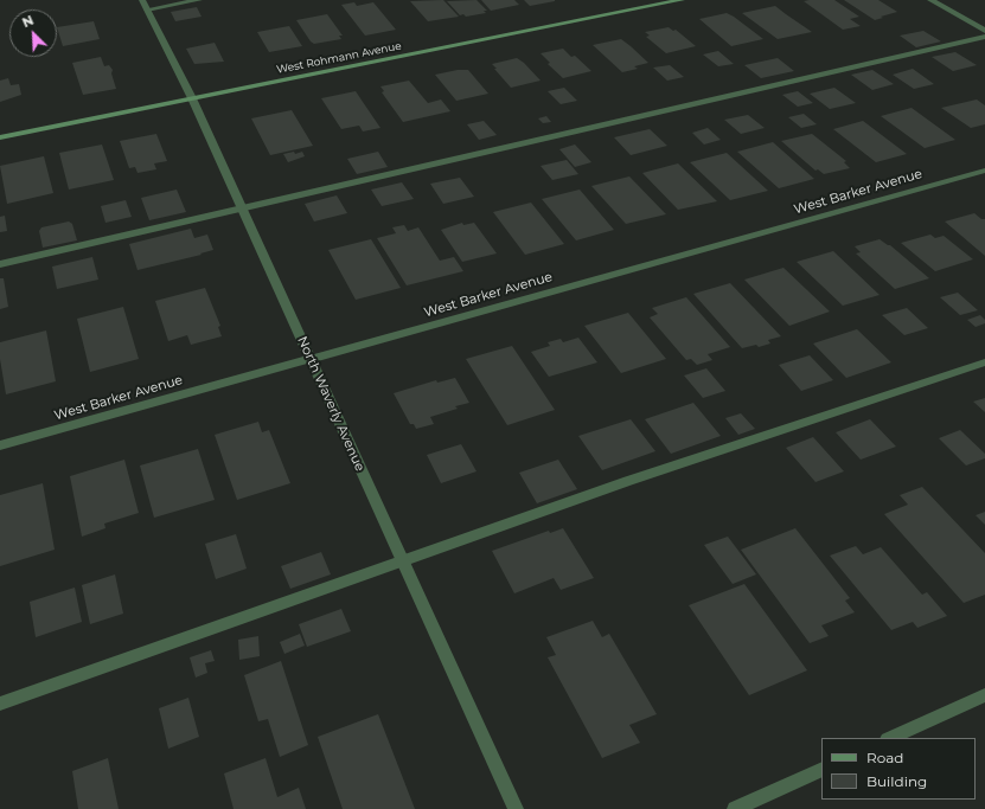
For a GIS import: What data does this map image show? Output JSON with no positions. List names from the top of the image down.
{
  "streets": {
    "street": ["West Rohmann Avenue", "West Barker Avenue", "North Waverly Avenue"]
  },
  "crossings": [
    ["West Rohmann Avenue", "North Waverly Avenue"],
    ["West Barker Avenue", "North Waverly Avenue"]
  ],
  "legend": ["Road", "Building"],
  "north": "top left"
}
